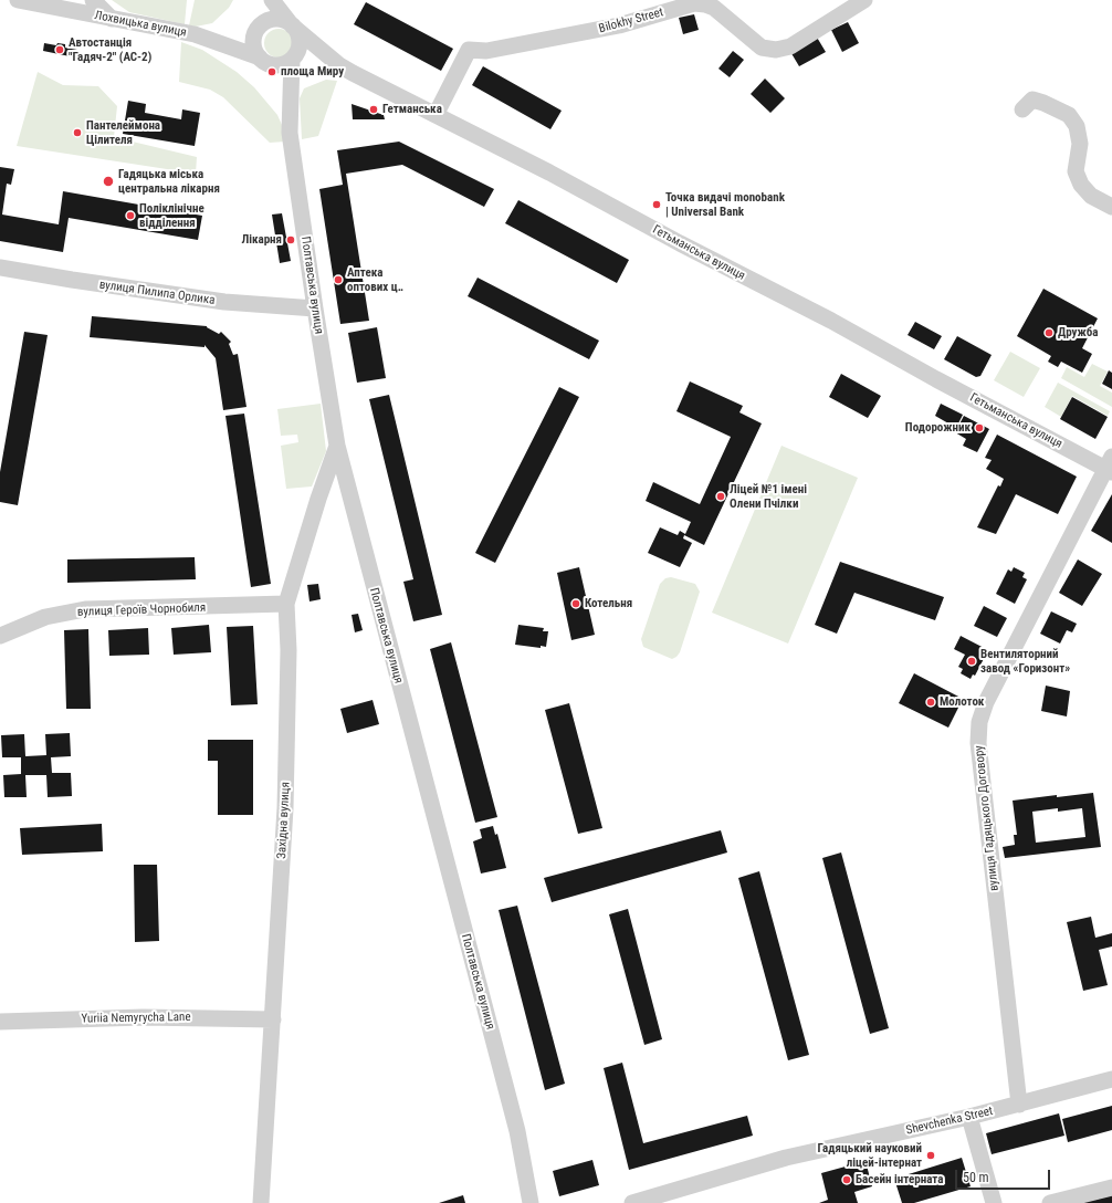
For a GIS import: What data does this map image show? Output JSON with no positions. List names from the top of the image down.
{
  "streets": {
    "street": [
      "Bilokhy Street",
      "Лохвицька вулиця",
      "Гетьманська вулиця",
      "Полтавська вулиця",
      "вулиця Пилипа Орлика",
      "вулиця Героїв Чорнобиля",
      "вулиця Гадяцького Договору",
      "Західна вулиця",
      "Yuriia Nemyrycha Lane",
      "Shevchenka Street"
    ]
  },
  "crossings": [
    ["Bilokhy Street", "Гетьманська вулиця"],
    ["Лохвицька вулиця", "Гетьманська вулиця"],
    ["Лохвицька вулиця", "Полтавська вулиця"],
    ["Гетьманська вулиця", "Полтавська вулиця"],
    ["Гетьманська вулиця", "вулиця Гадяцького Договору"],
    ["Полтавська вулиця", "вулиця Пилипа Орлика"],
    ["Полтавська вулиця", "Західна вулиця"],
    ["вулиця Героїв Чорнобиля", "Західна вулиця"],
    ["вулиця Гадяцького Договору", "Shevchenka Street"],
    ["Західна вулиця", "Yuriia Nemyrycha Lane"]
  ],
  "places": [
    "Автостанція \"Гадяч-2\" (АС-2)",
    "площа Миру",
    "Гетманська",
    "Пантелеймона Цілителя",
    "Гадяцька міська центральна лікарня",
    "Точка видачі monobank | Universal Bank",
    "Поліклінічне відділення",
    "Лікарня",
    "Аптека оптових ц‥",
    "Дружба",
    "Подорожник",
    "Ліцей №1 імені Олени Пчілки",
    "Котельня",
    "Вентиляторний завод «Горизонт»",
    "Молоток",
    "Гадяцький науковий ліцей-інтернат",
    "Басейн інтерната"
  ],
  "scale_bar": "50 m"
}
